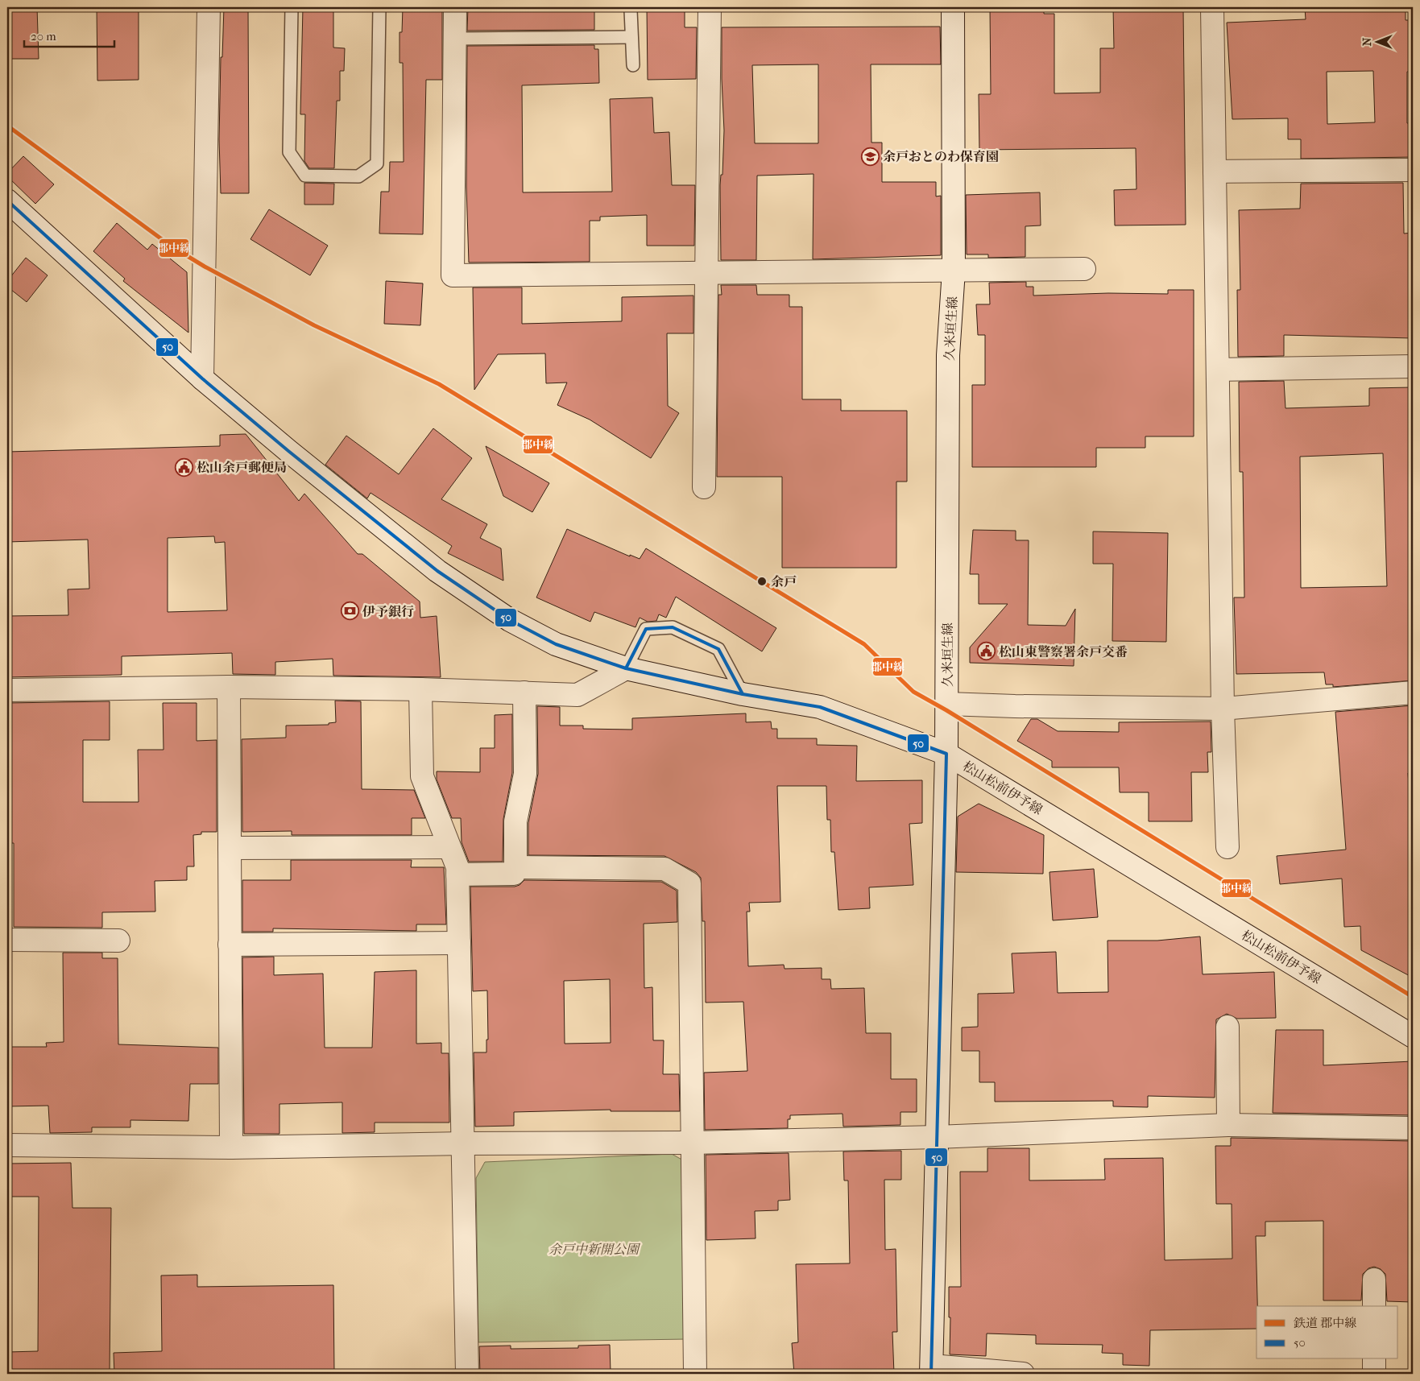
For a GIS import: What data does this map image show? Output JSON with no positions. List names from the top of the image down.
{
  "streets": {
    "street": ["久米垣生線", "松山松前伊予線"]
  },
  "crossings": [
    ["久米垣生線", "松山松前伊予線"]
  ],
  "parks": ["余戸中新開公園"],
  "places": {
    "school or university": ["余戸おとのわ保育園"],
    "public building": ["松山余戸郵便局", "松山東警察署余戸交番"],
    "other": ["余戸"],
    "bank": ["伊予銀行"]
  },
  "lines": ["rail line 郡中線", "transit line 50"],
  "legend": ["鉄道 郡中線", "50"],
  "scale_bar": "20 m",
  "north": "left"
}
